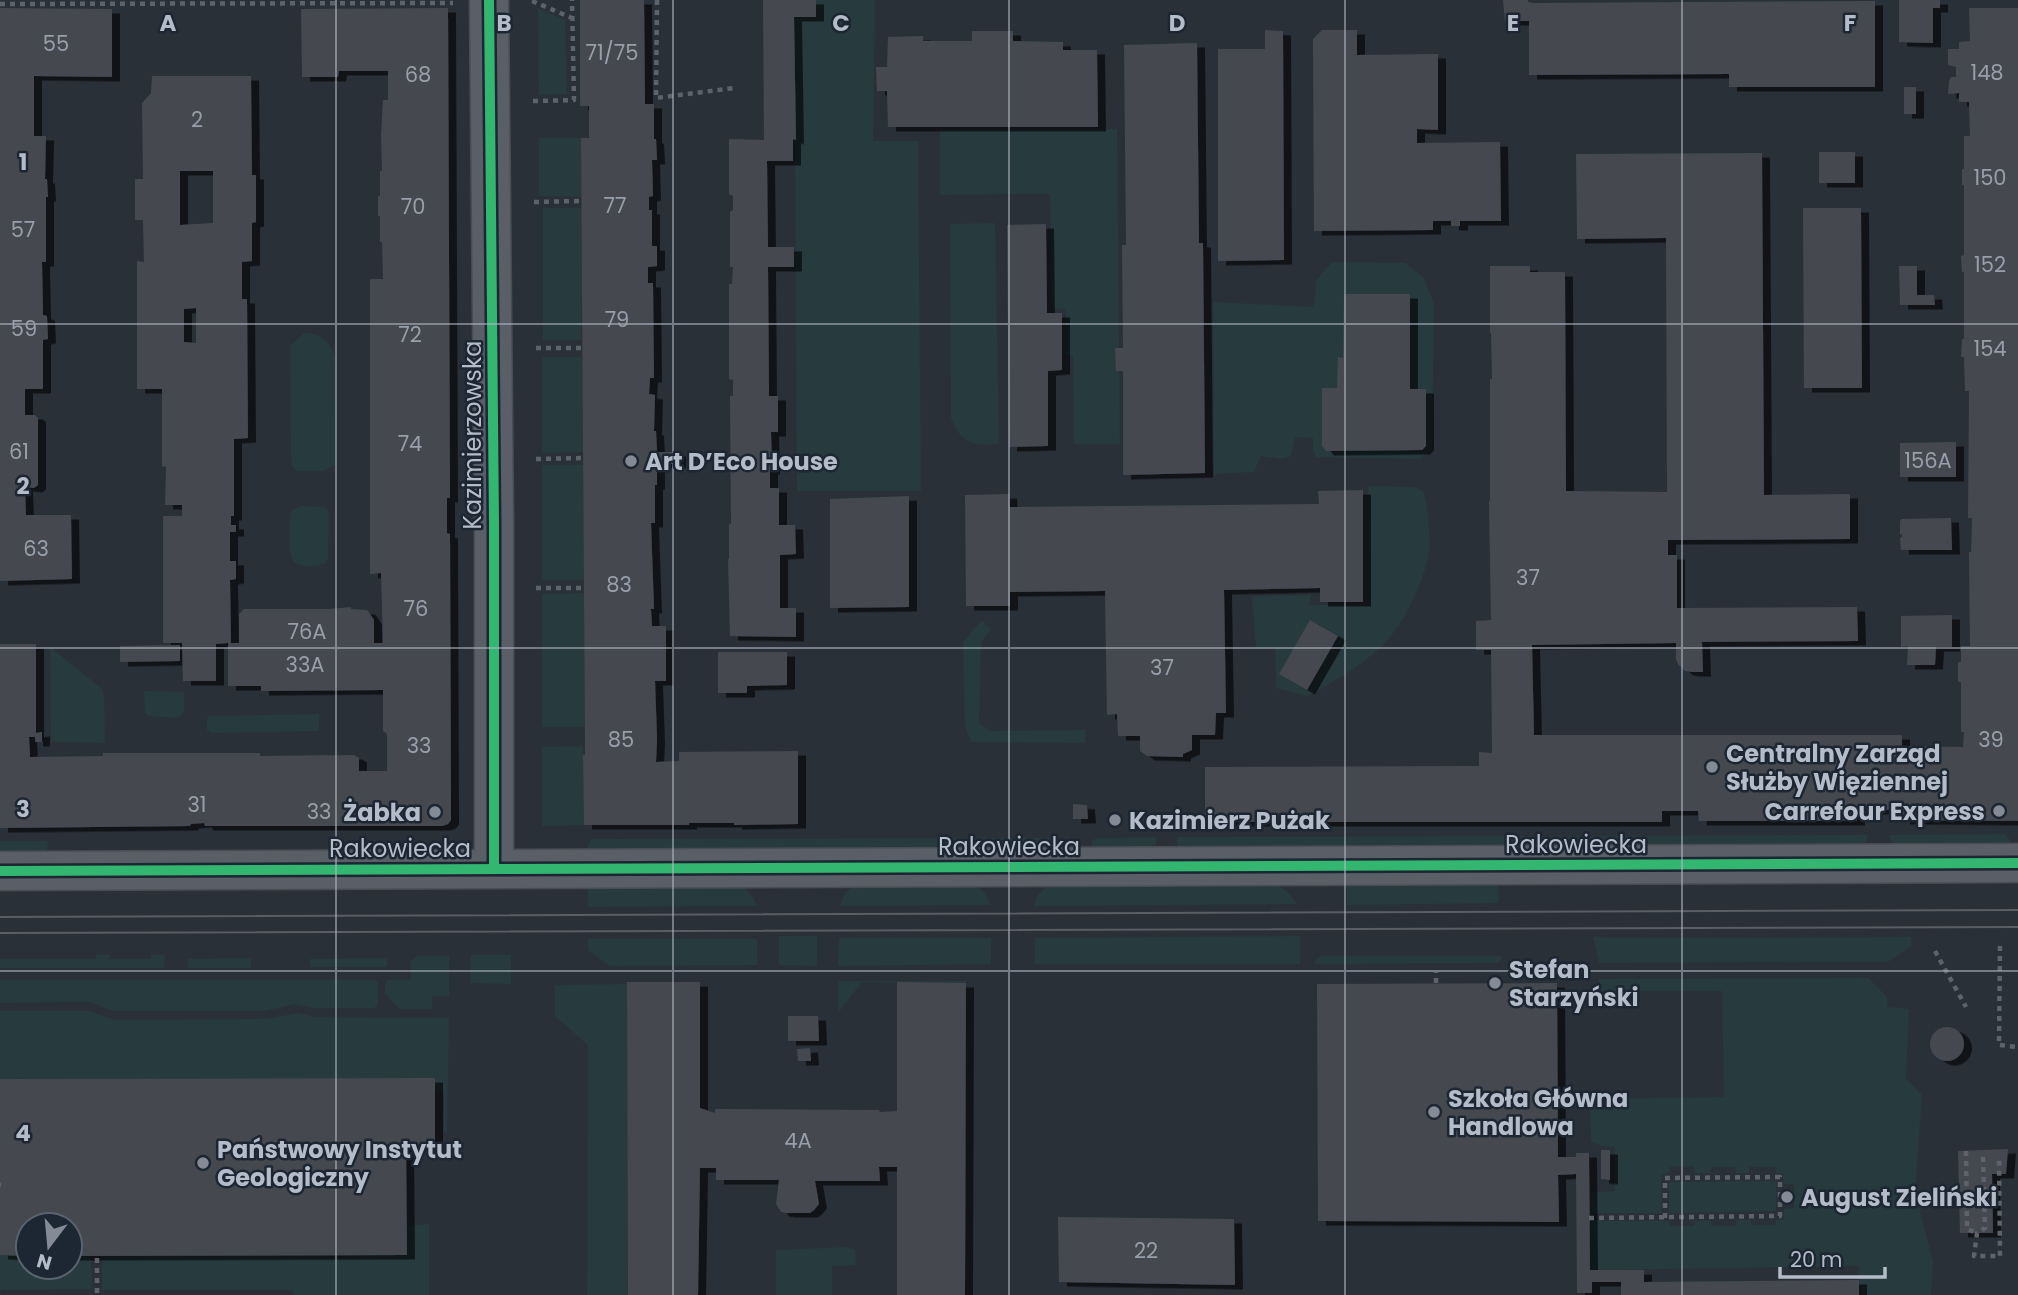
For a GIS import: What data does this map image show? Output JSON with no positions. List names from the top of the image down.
{
  "streets": {
    "street": ["Kazimierzowska", "Rakowiecka"]
  },
  "crossings": [
    ["Kazimierzowska", "Rakowiecka"]
  ],
  "places": [
    "Art D’Eco House",
    "Centralny Zarząd Służby Więziennej",
    "Carrefour Express",
    "Żabka",
    "Kazimierz Pużak",
    "Stefan Starzyński",
    "Szkoła Główna Handlowa",
    "Państwowy Instytut Geologiczny",
    "August Zieliński"
  ],
  "house_numbers": [
    "55",
    "71/75",
    "148",
    "68",
    "2",
    "150",
    "77",
    "70",
    "57",
    "152",
    "79",
    "59",
    "72",
    "154",
    "74",
    "61",
    "156A",
    "63",
    "37",
    "83",
    "76",
    "76A",
    "33A",
    "37",
    "85",
    "39",
    "33",
    "31",
    "33",
    "4A",
    "22"
  ],
  "scale_bar": "20 m",
  "north": "bottom",
  "grid": {
    "columns": [
      "A",
      "B",
      "C",
      "D",
      "E",
      "F"
    ],
    "rows": [
      "1",
      "2",
      "3",
      "4"
    ]
  }
}
